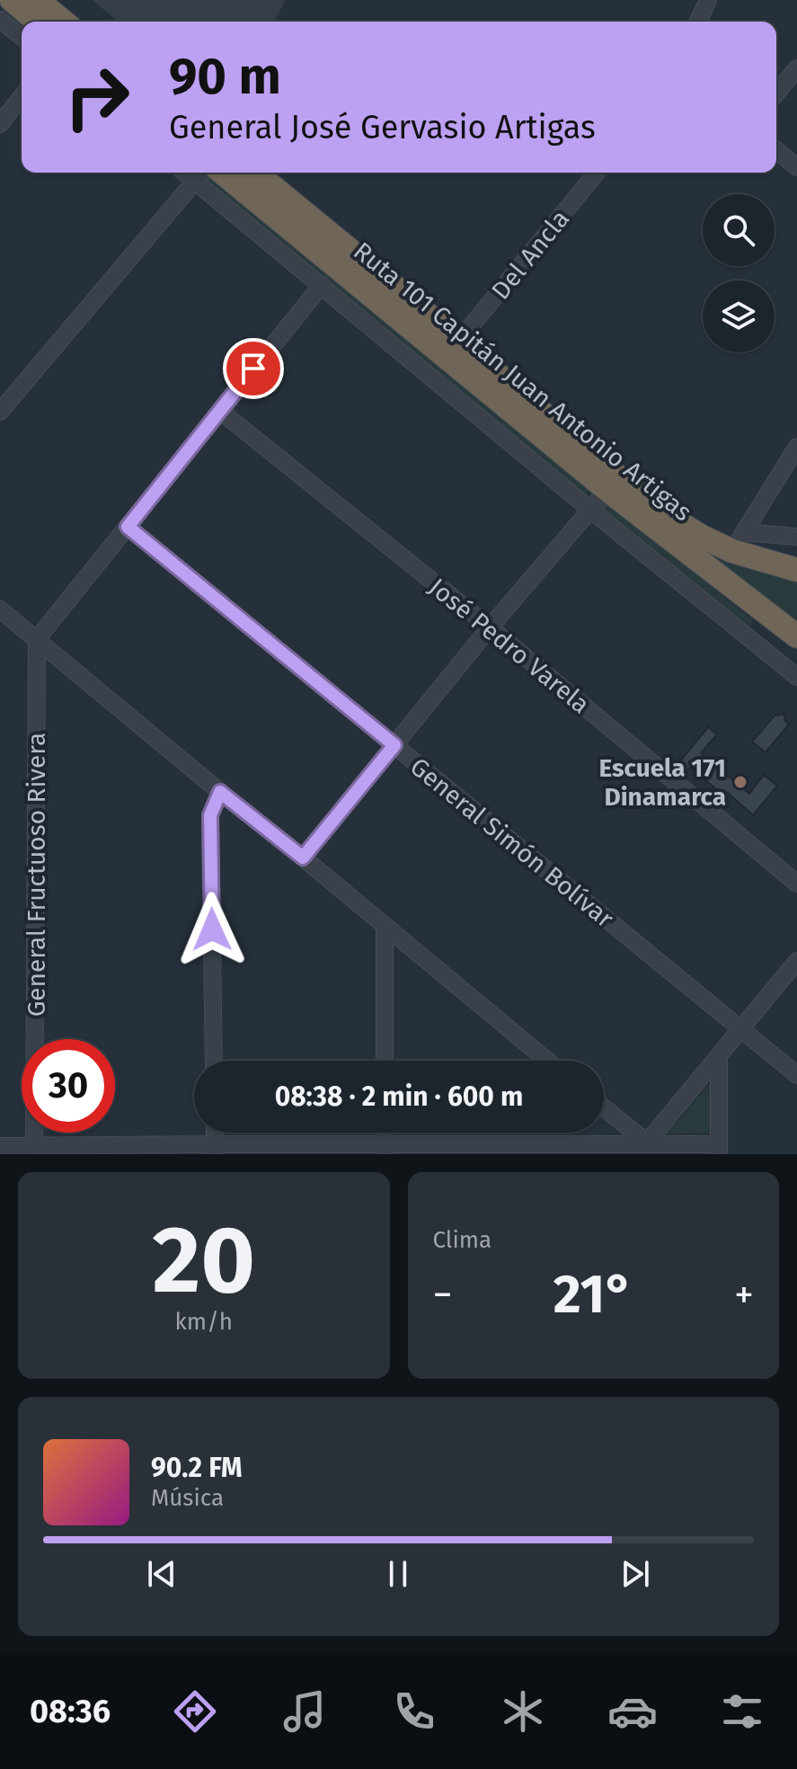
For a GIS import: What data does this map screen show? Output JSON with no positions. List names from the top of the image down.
{
  "streets": {
    "highway": ["Ruta 101 Capitán Juan Antonio Artigas"],
    "street": [
      "Del Ancla",
      "José Pedro Varela",
      "General Simón Bolívar",
      "General Fructuoso Rivera"
    ]
  },
  "crossings": [
    ["Del Ancla", "Ruta 101 Capitán Juan Antonio Artigas"]
  ],
  "places": ["Escuela 171 Dinamarca"],
  "page": {
    "turn": ["90 m", "General José Gervasio Artigas"],
    "limit": "30",
    "trip": "08:38 · 2 min · 600 m",
    "tile": [
      ["20", "km/h"],
      "Clima"
    ],
    "heat": ["−", "21°", "+"],
    "song": ["90.2 FM", "Música"],
    "tabs": "08:36"
  }
}
